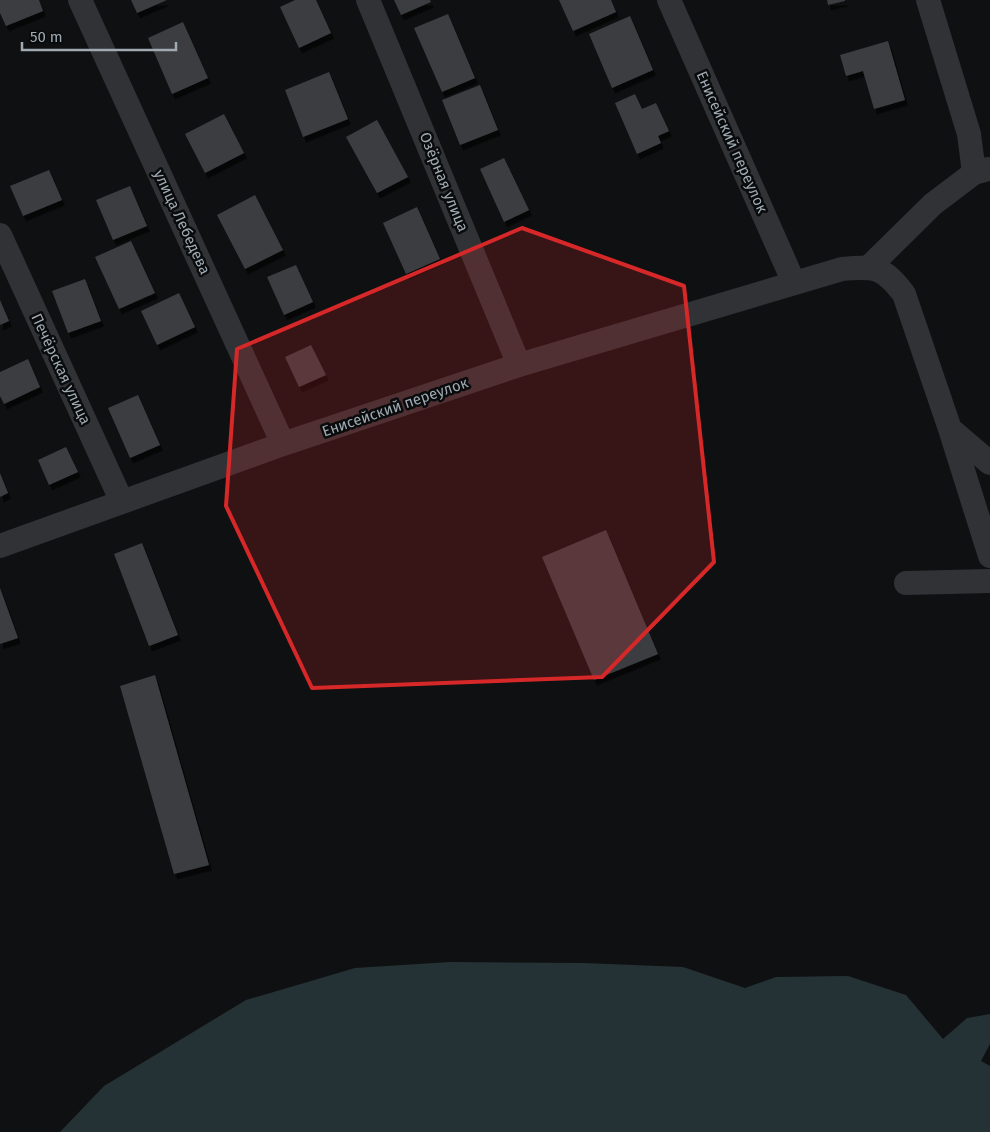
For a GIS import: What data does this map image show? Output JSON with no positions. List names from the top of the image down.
{
  "streets": {
    "street": [
      "Енисейский переулок",
      "Озёрная улица",
      "улица Лебедева",
      "Печёрская улица"
    ]
  },
  "crossings": [
    ["Енисейский переулок", "Озёрная улица"],
    ["Енисейский переулок", "улица Лебедева"],
    ["Енисейский переулок", "Печёрская улица"]
  ],
  "scale_bar": "50 m"
}
